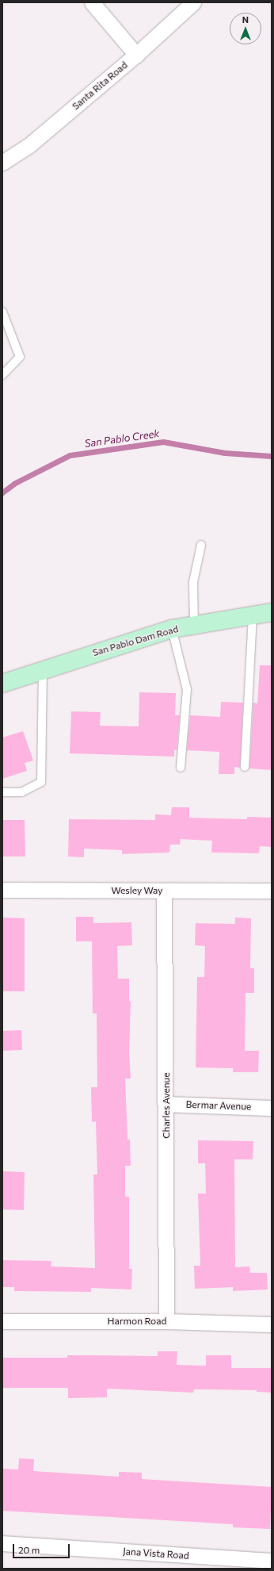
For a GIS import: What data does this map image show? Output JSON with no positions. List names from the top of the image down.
{
  "streets": {
    "main road": ["San Pablo Dam Road"],
    "street": [
      "Santa Rita Road",
      "Wesley Way",
      "Charles Avenue",
      "Bermar Avenue",
      "Harmon Road",
      "Jana Vista Road"
    ]
  },
  "crossings": [
    ["Wesley Way", "Charles Avenue"],
    ["Charles Avenue", "Bermar Avenue"],
    ["Charles Avenue", "Harmon Road"]
  ],
  "water": ["San Pablo Creek"],
  "scale_bar": "20 m",
  "north": "top"
}
